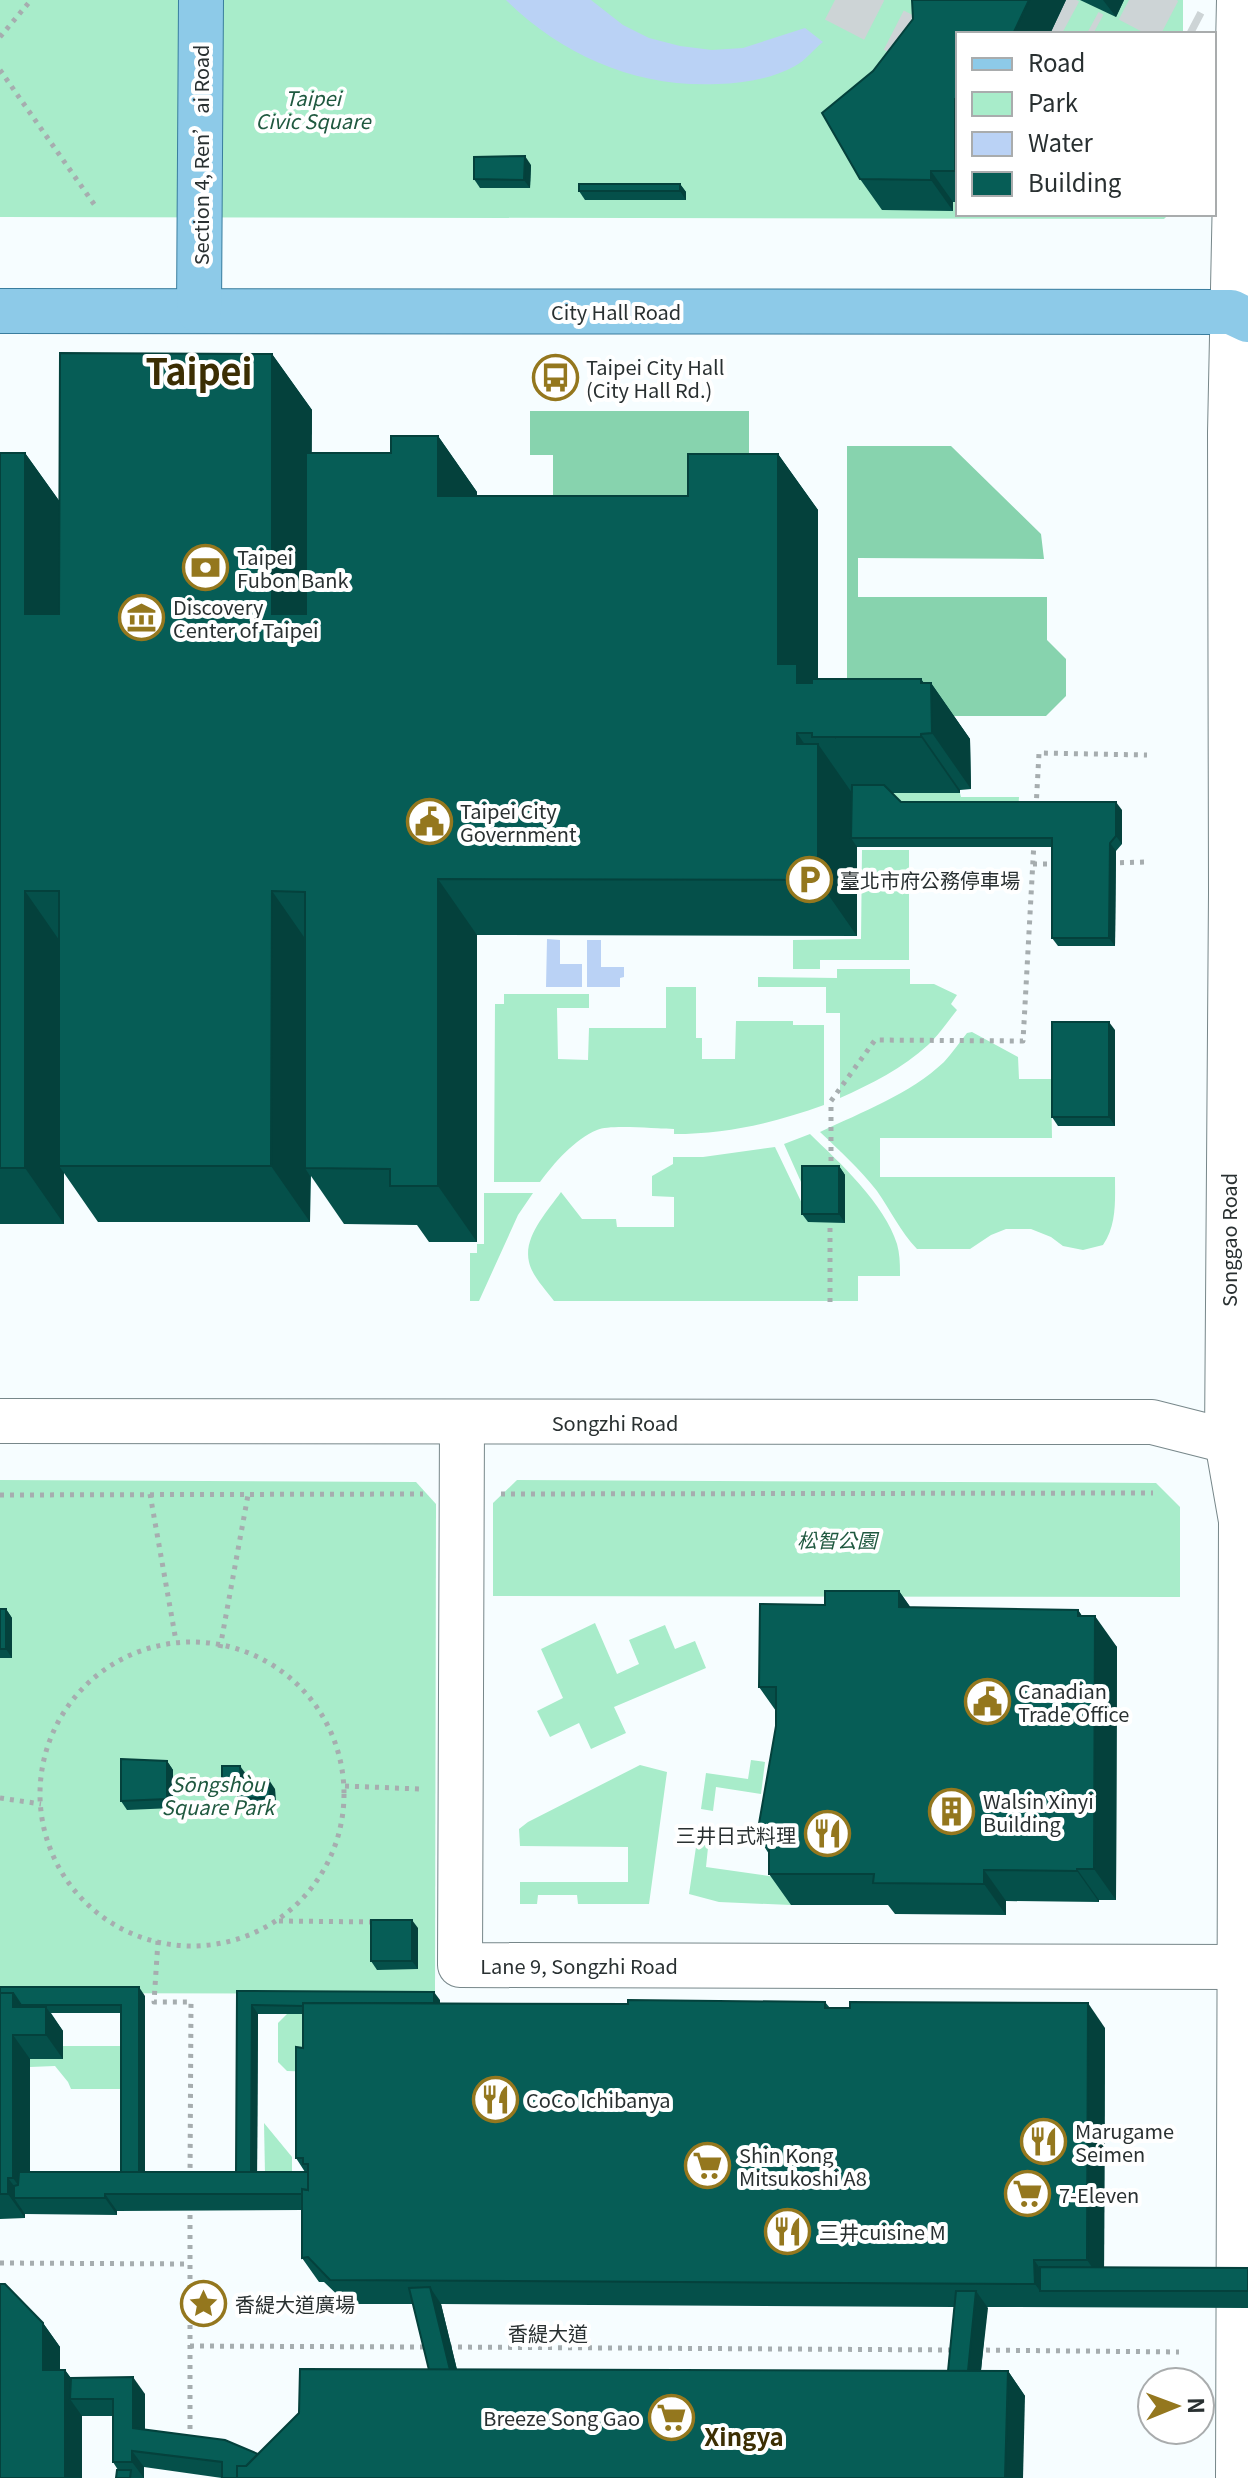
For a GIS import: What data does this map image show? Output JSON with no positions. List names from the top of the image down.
{
  "streets": {
    "main road": ["Section 4, Ren’ai Road", "City Hall Road"],
    "street": ["Songgao Road", "Songzhi Road", "Lane 9, Songzhi Road"],
    "path": ["香緹大道"]
  },
  "crossings": [
    ["Section 4, Ren’ai Road", "City Hall Road"],
    ["City Hall Road", "Songgao Road"],
    ["Songgao Road", "Songzhi Road"],
    ["Songgao Road", "Lane 9, Songzhi Road"],
    ["Songzhi Road", "Lane 9, Songzhi Road"]
  ],
  "districts": ["Taipei", "Xingya"],
  "parks": ["Taipei Civic Square", "松智公園", "Sōngshòu Square Park"],
  "places": {
    "bus stop": ["Taipei City Hall (City Hall Rd.)"],
    "bank": ["Taipei Fubon Bank"],
    "museum": ["Discovery Center of Taipei"],
    "public building": ["Taipei City Government", "Canadian Trade Office"],
    "parking": ["臺北市府公務停車場"],
    "building": ["Walsin Xinyi Building"],
    "restaurant": [
      "三井日式料理",
      "CoCo Ichibanya",
      "Marugame Seimen",
      "三井cuisine M"
    ],
    "supermarket": ["Shin Kong Mitsukoshi A8", "7-Eleven", "Breeze Song Gao"],
    "place": ["香緹大道廣場"]
  },
  "legend": [
    "Road",
    "Park",
    "Water",
    "Building"
  ],
  "north": "right"
}
